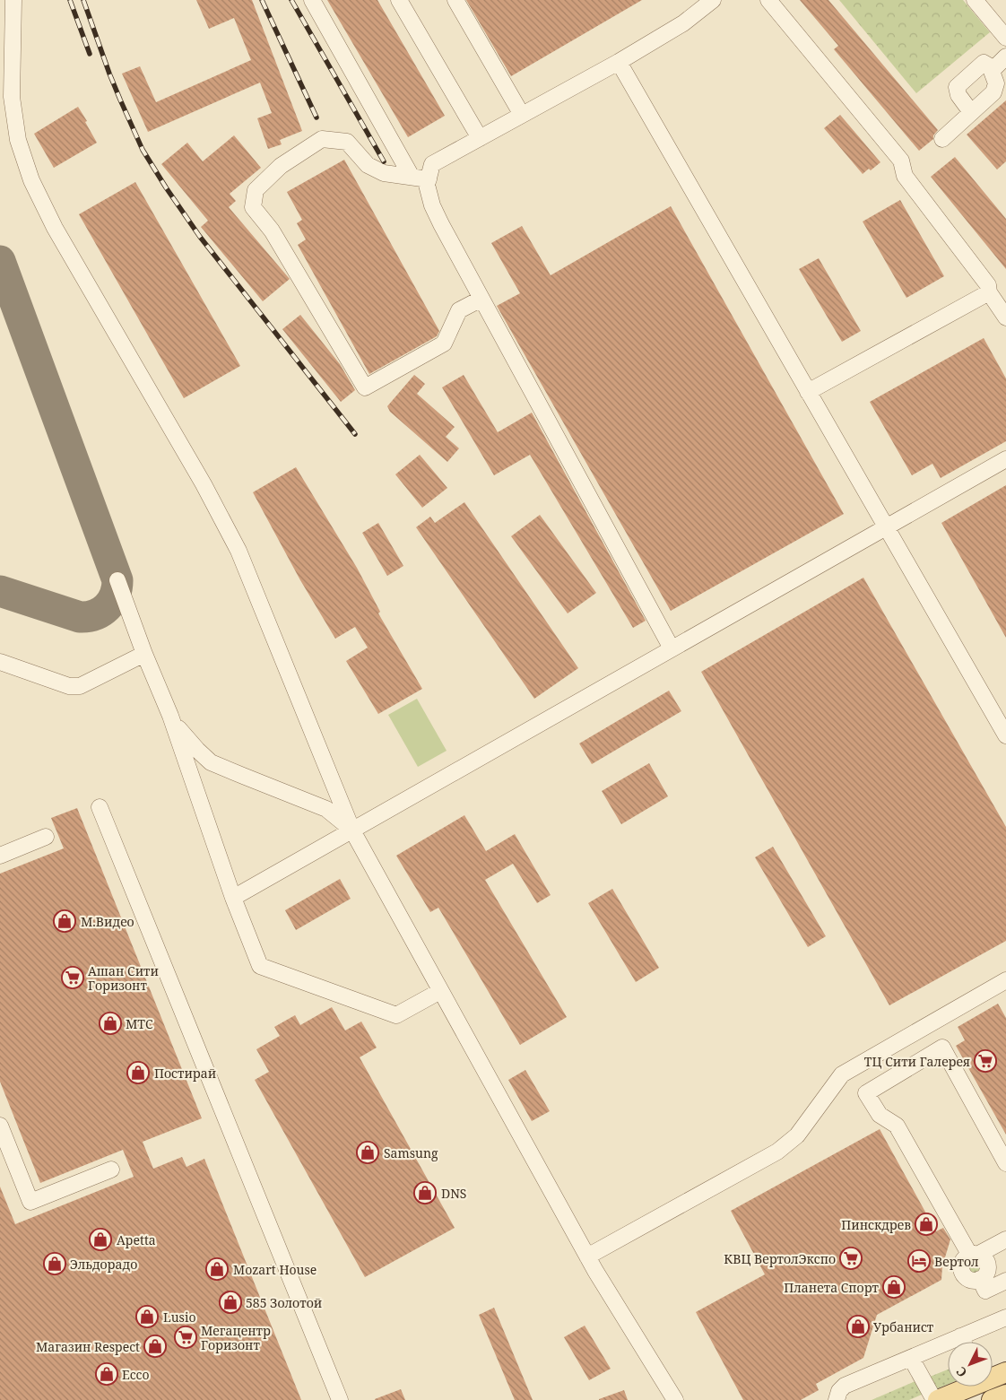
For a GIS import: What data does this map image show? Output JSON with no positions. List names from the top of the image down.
{
  "places": {
    "shop": [
      "М.Видео",
      "МТС",
      "Постирай",
      "Samsung",
      "DNS",
      "Пинскдрев",
      "Apetta",
      "Эльдорадо",
      "Mozart House",
      "Планета Спорт",
      "585 Золотой",
      "Lusio",
      "Урбанист",
      "Магазин Respect",
      "Ecco"
    ],
    "supermarket": [
      "Ашан Сити Горизонт",
      "ТЦ Сити Галерея",
      "КВЦ ВертолЭкспо",
      "Мегацентр Горизонт"
    ],
    "hotel": ["Вертол"]
  },
  "north": "bottom left"
}
